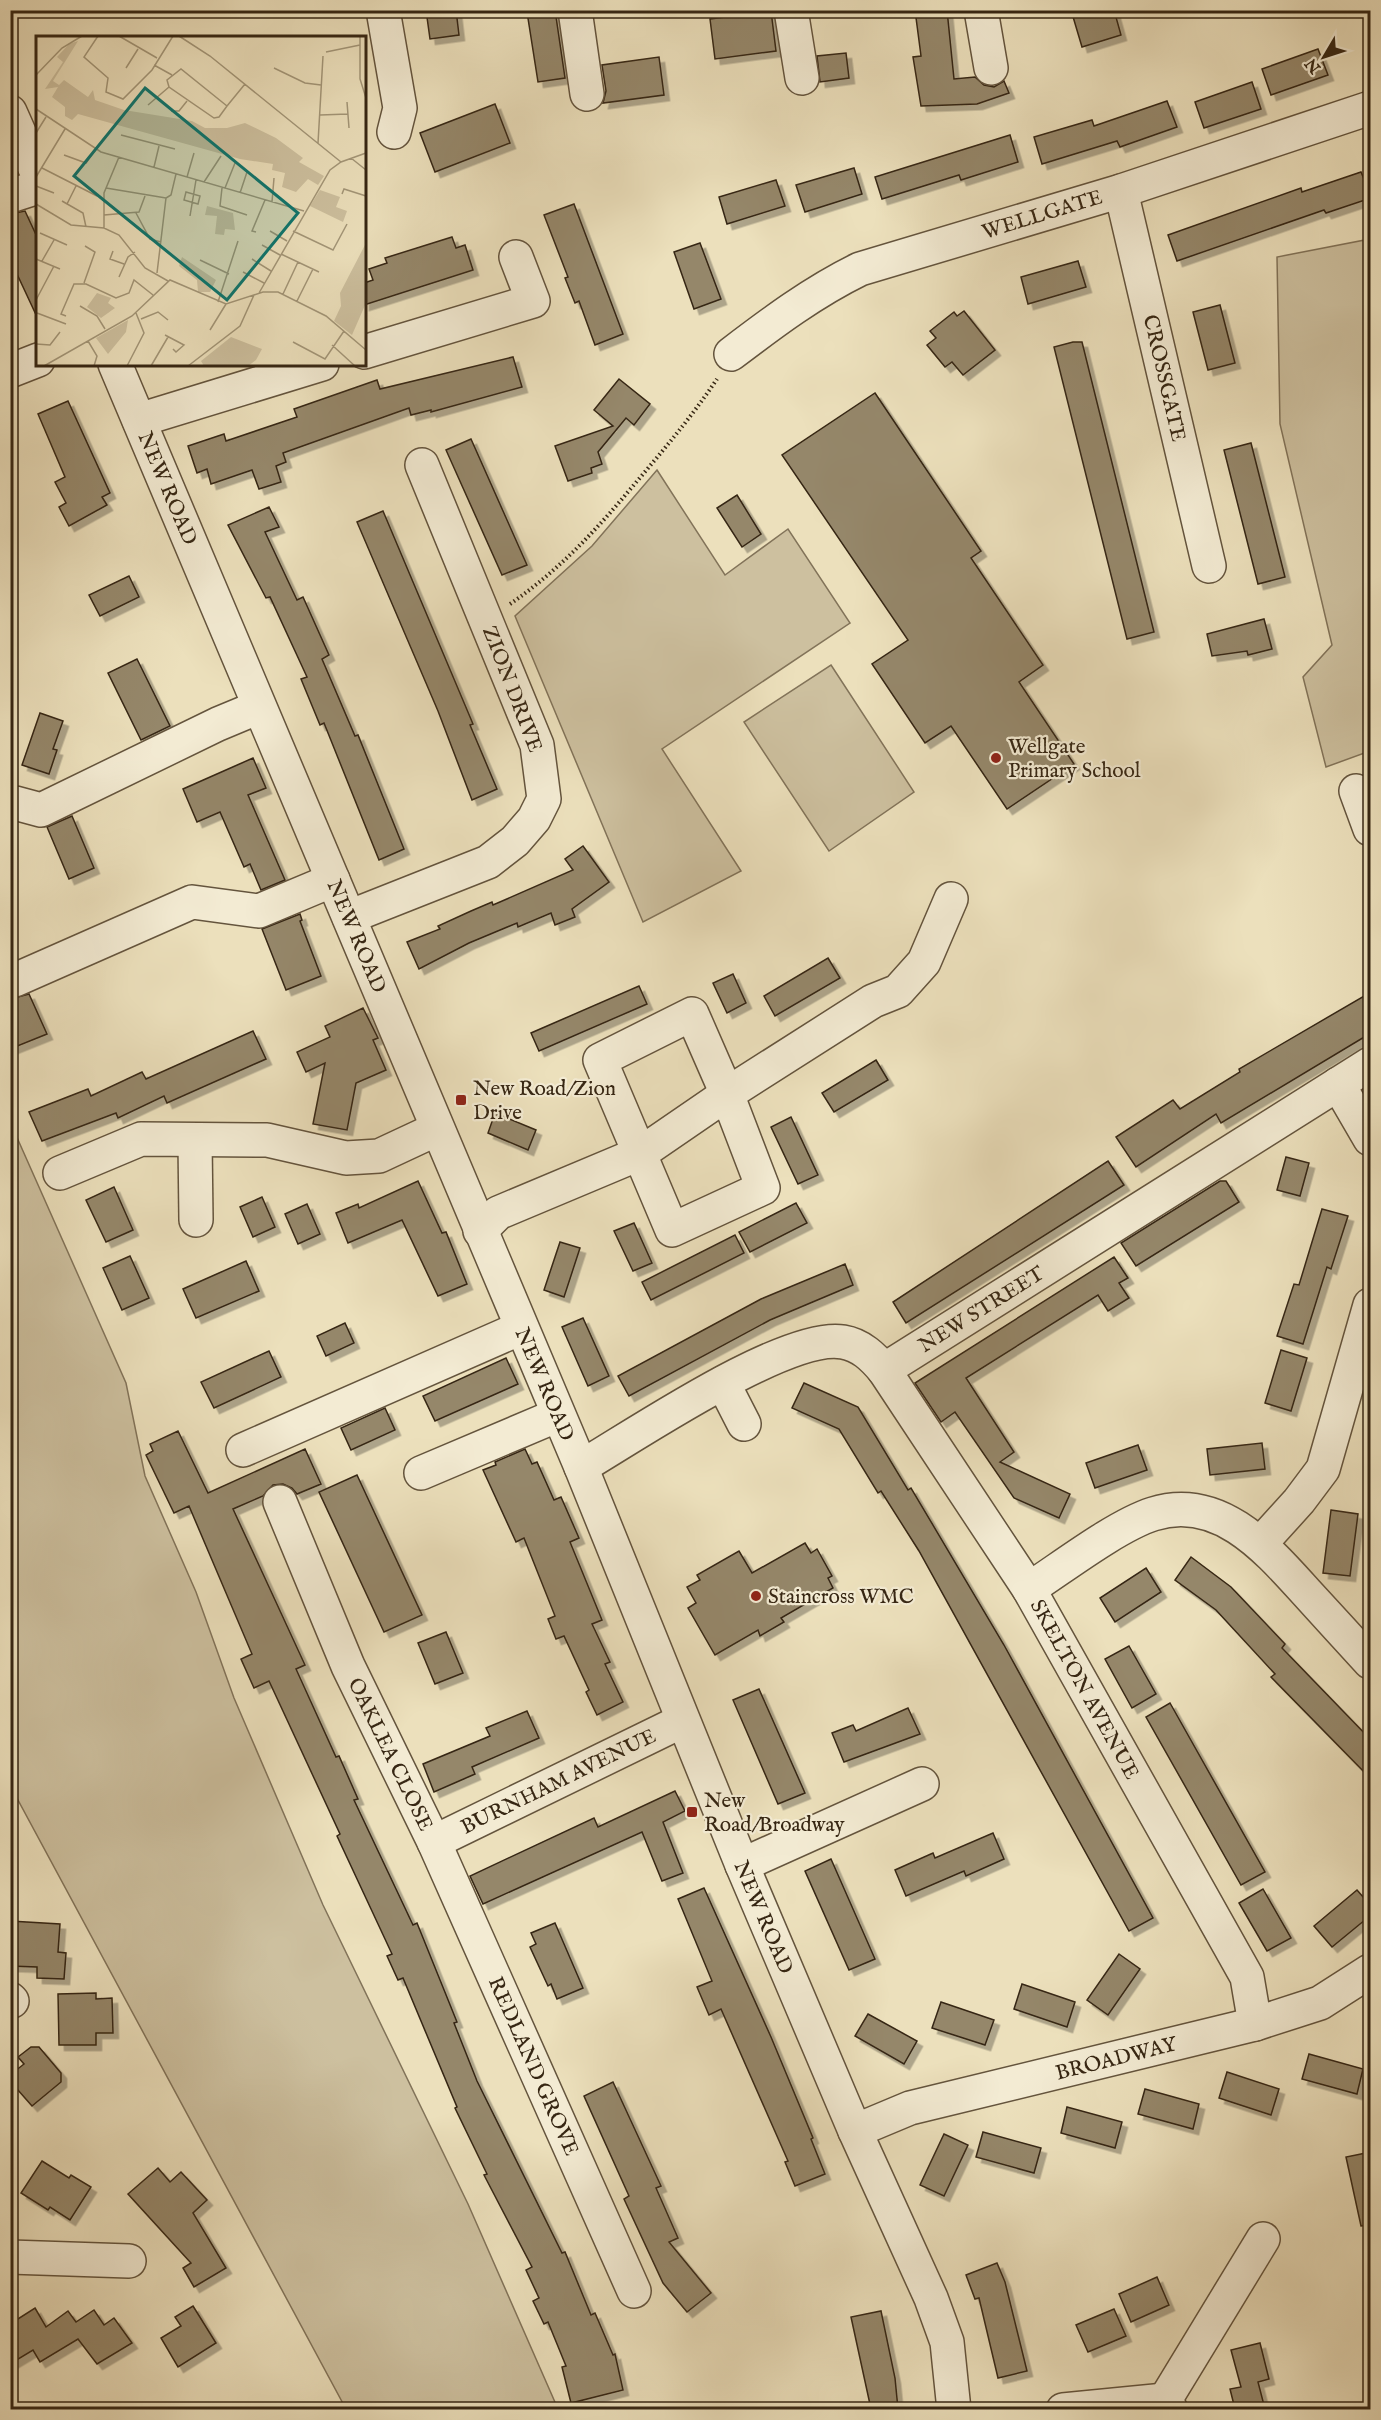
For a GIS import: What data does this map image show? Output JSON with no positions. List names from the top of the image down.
{
  "streets": {
    "street": [
      "WELLGATE",
      "CROSSGATE",
      "NEW ROAD",
      "ZION DRIVE",
      "NEW STREET",
      "SKELTON AVENUE",
      "OAKLEA CLOSE",
      "BURNHAM AVENUE",
      "BROADWAY",
      "REDLAND GROVE"
    ]
  },
  "crossings": [
    ["WELLGATE", "CROSSGATE"],
    ["NEW ROAD", "ZION DRIVE"],
    ["NEW ROAD", "BURNHAM AVENUE"],
    ["NEW ROAD", "BROADWAY"],
    ["NEW STREET", "SKELTON AVENUE"],
    ["SKELTON AVENUE", "BROADWAY"],
    ["OAKLEA CLOSE", "BURNHAM AVENUE"],
    ["OAKLEA CLOSE", "REDLAND GROVE"],
    ["BURNHAM AVENUE", "REDLAND GROVE"]
  ],
  "places": {
    "other": ["Wellgate Primary School", "Staincross WMC"],
    "transit": ["New Road/Zion Drive", "New Road/Broadway"]
  },
  "north": "bottom left"
}
